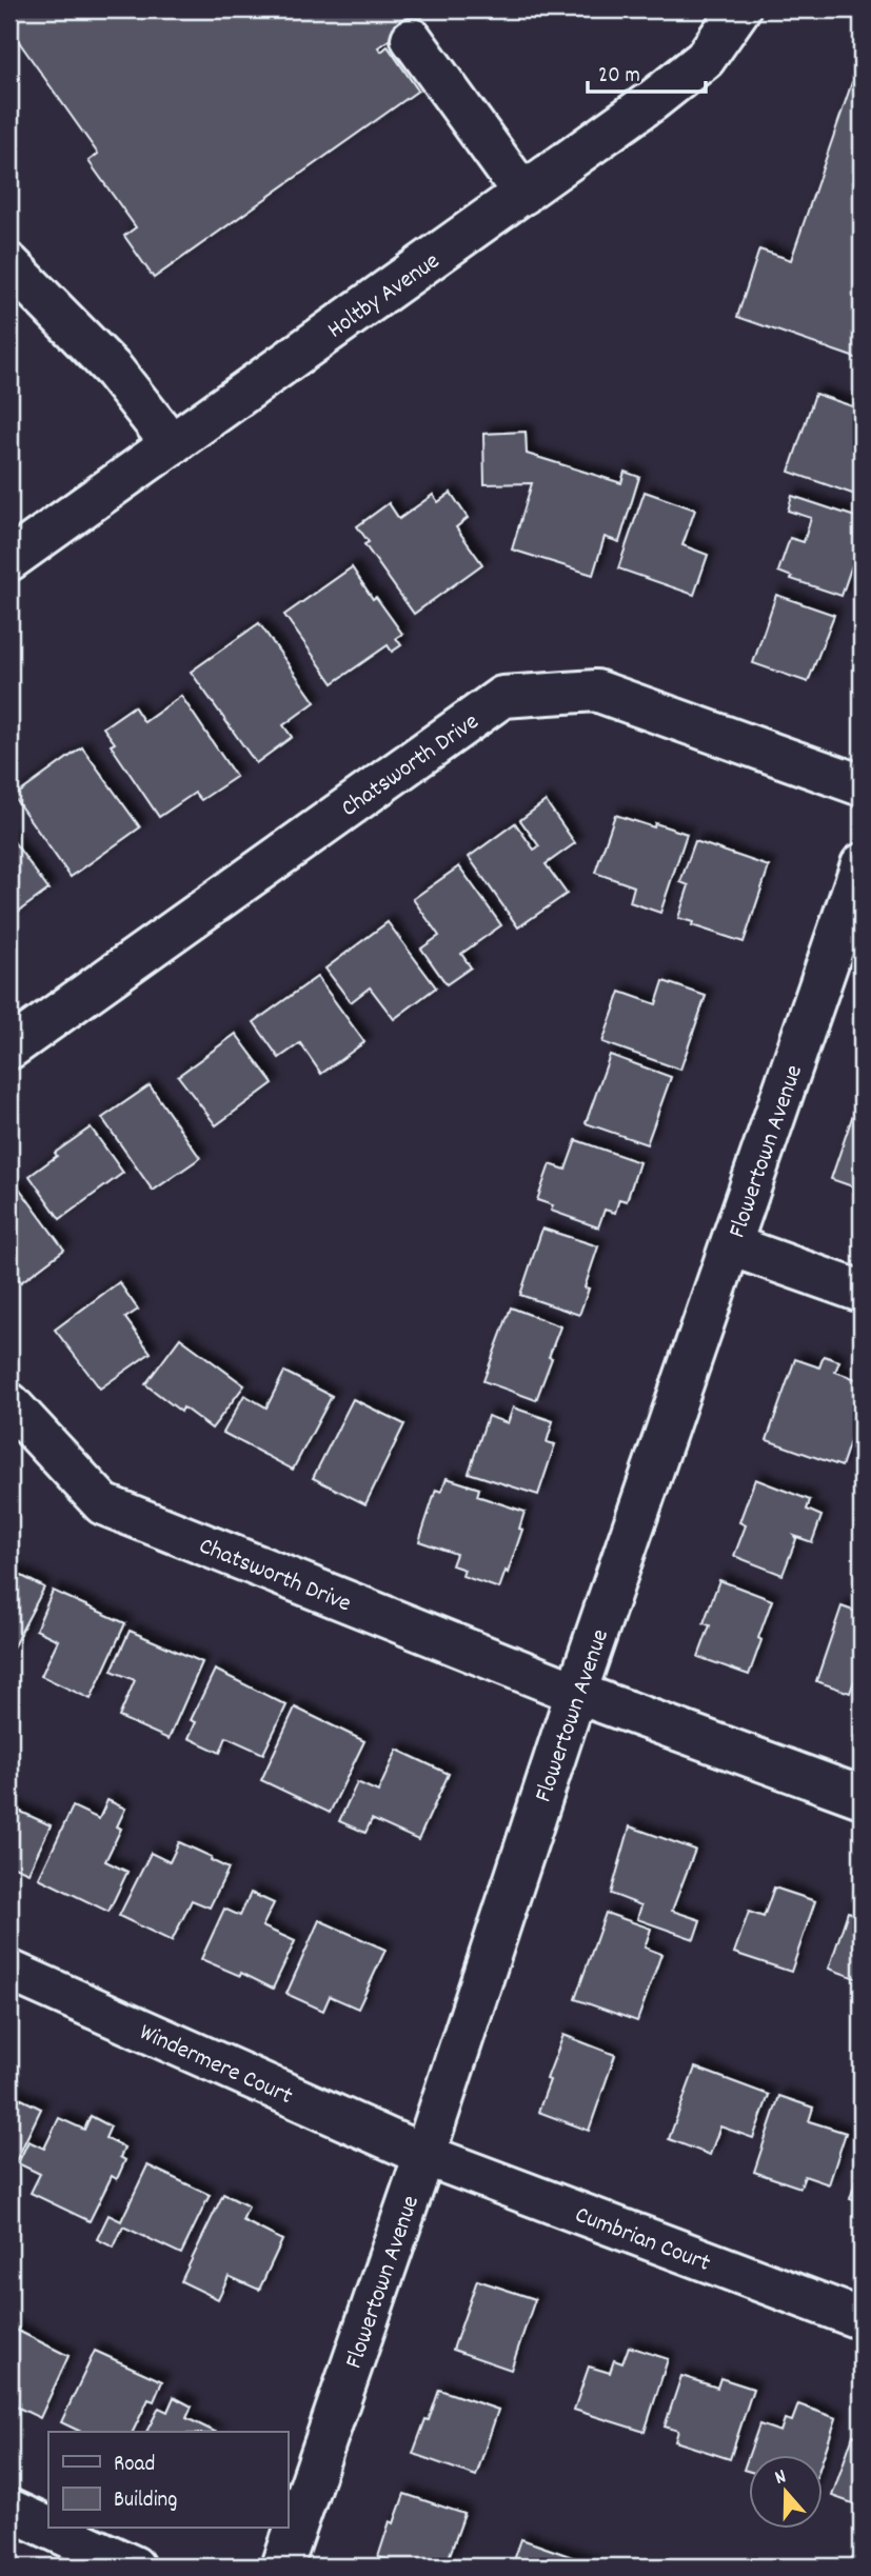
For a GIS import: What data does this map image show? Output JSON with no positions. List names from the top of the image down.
{
  "streets": {
    "street": [
      "Holtby Avenue",
      "Chatsworth Drive",
      "Flowertown Avenue",
      "Windermere Court",
      "Cumbrian Court"
    ]
  },
  "crossings": [
    ["Chatsworth Drive", "Flowertown Avenue"],
    ["Flowertown Avenue", "Windermere Court"],
    ["Flowertown Avenue", "Cumbrian Court"],
    ["Windermere Court", "Cumbrian Court"]
  ],
  "legend": ["Road", "Building"],
  "scale_bar": "20 m",
  "north": "top"
}
